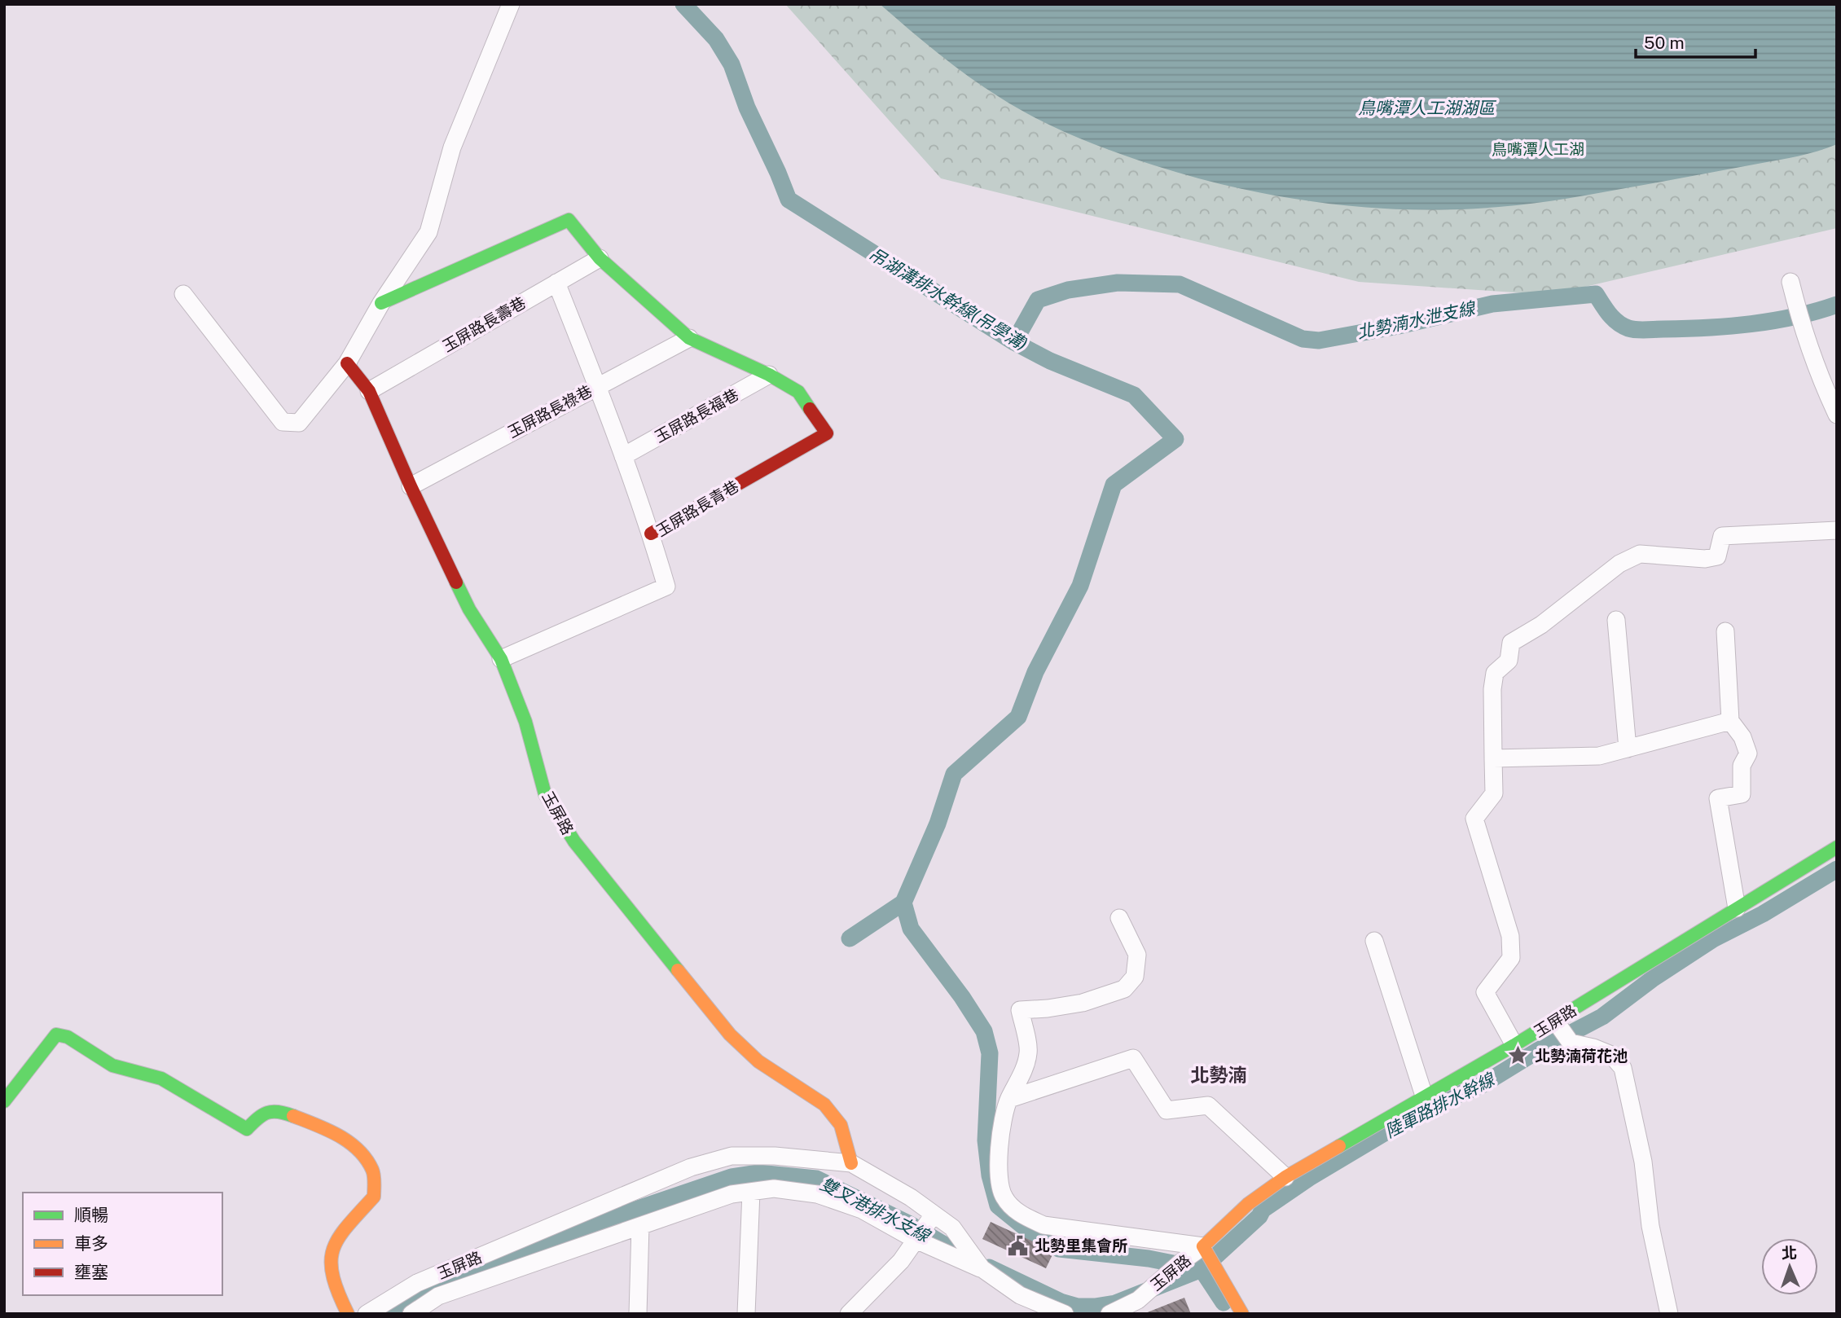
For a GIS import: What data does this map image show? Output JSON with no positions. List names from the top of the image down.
{
  "streets": {
    "street": [
      "玉屏路長壽巷",
      "玉屏路長祿巷",
      "玉屏路長福巷",
      "玉屏路長青巷",
      "玉屏路"
    ]
  },
  "crossings": [
    ["玉屏路長壽巷", "玉屏路"],
    ["玉屏路長祿巷", "玉屏路"],
    ["玉屏路長福巷", "玉屏路長青巷"],
    ["玉屏路長青巷", "玉屏路"]
  ],
  "districts": ["北勢湳"],
  "water": [
    "鳥嘴潭人工湖湖區",
    "吊湖溝排水幹線(吊學溝)",
    "北勢湳水泄支線",
    "陸軍路排水幹線",
    "雙叉港排水支線"
  ],
  "parks": ["鳥嘴潭人工湖"],
  "places": {
    "place": ["北勢湳荷花池"],
    "public building": ["北勢里集會所"]
  },
  "legend": ["順暢", "車多", "壅塞"],
  "scale_bar": "50 m",
  "north": "top"
}
